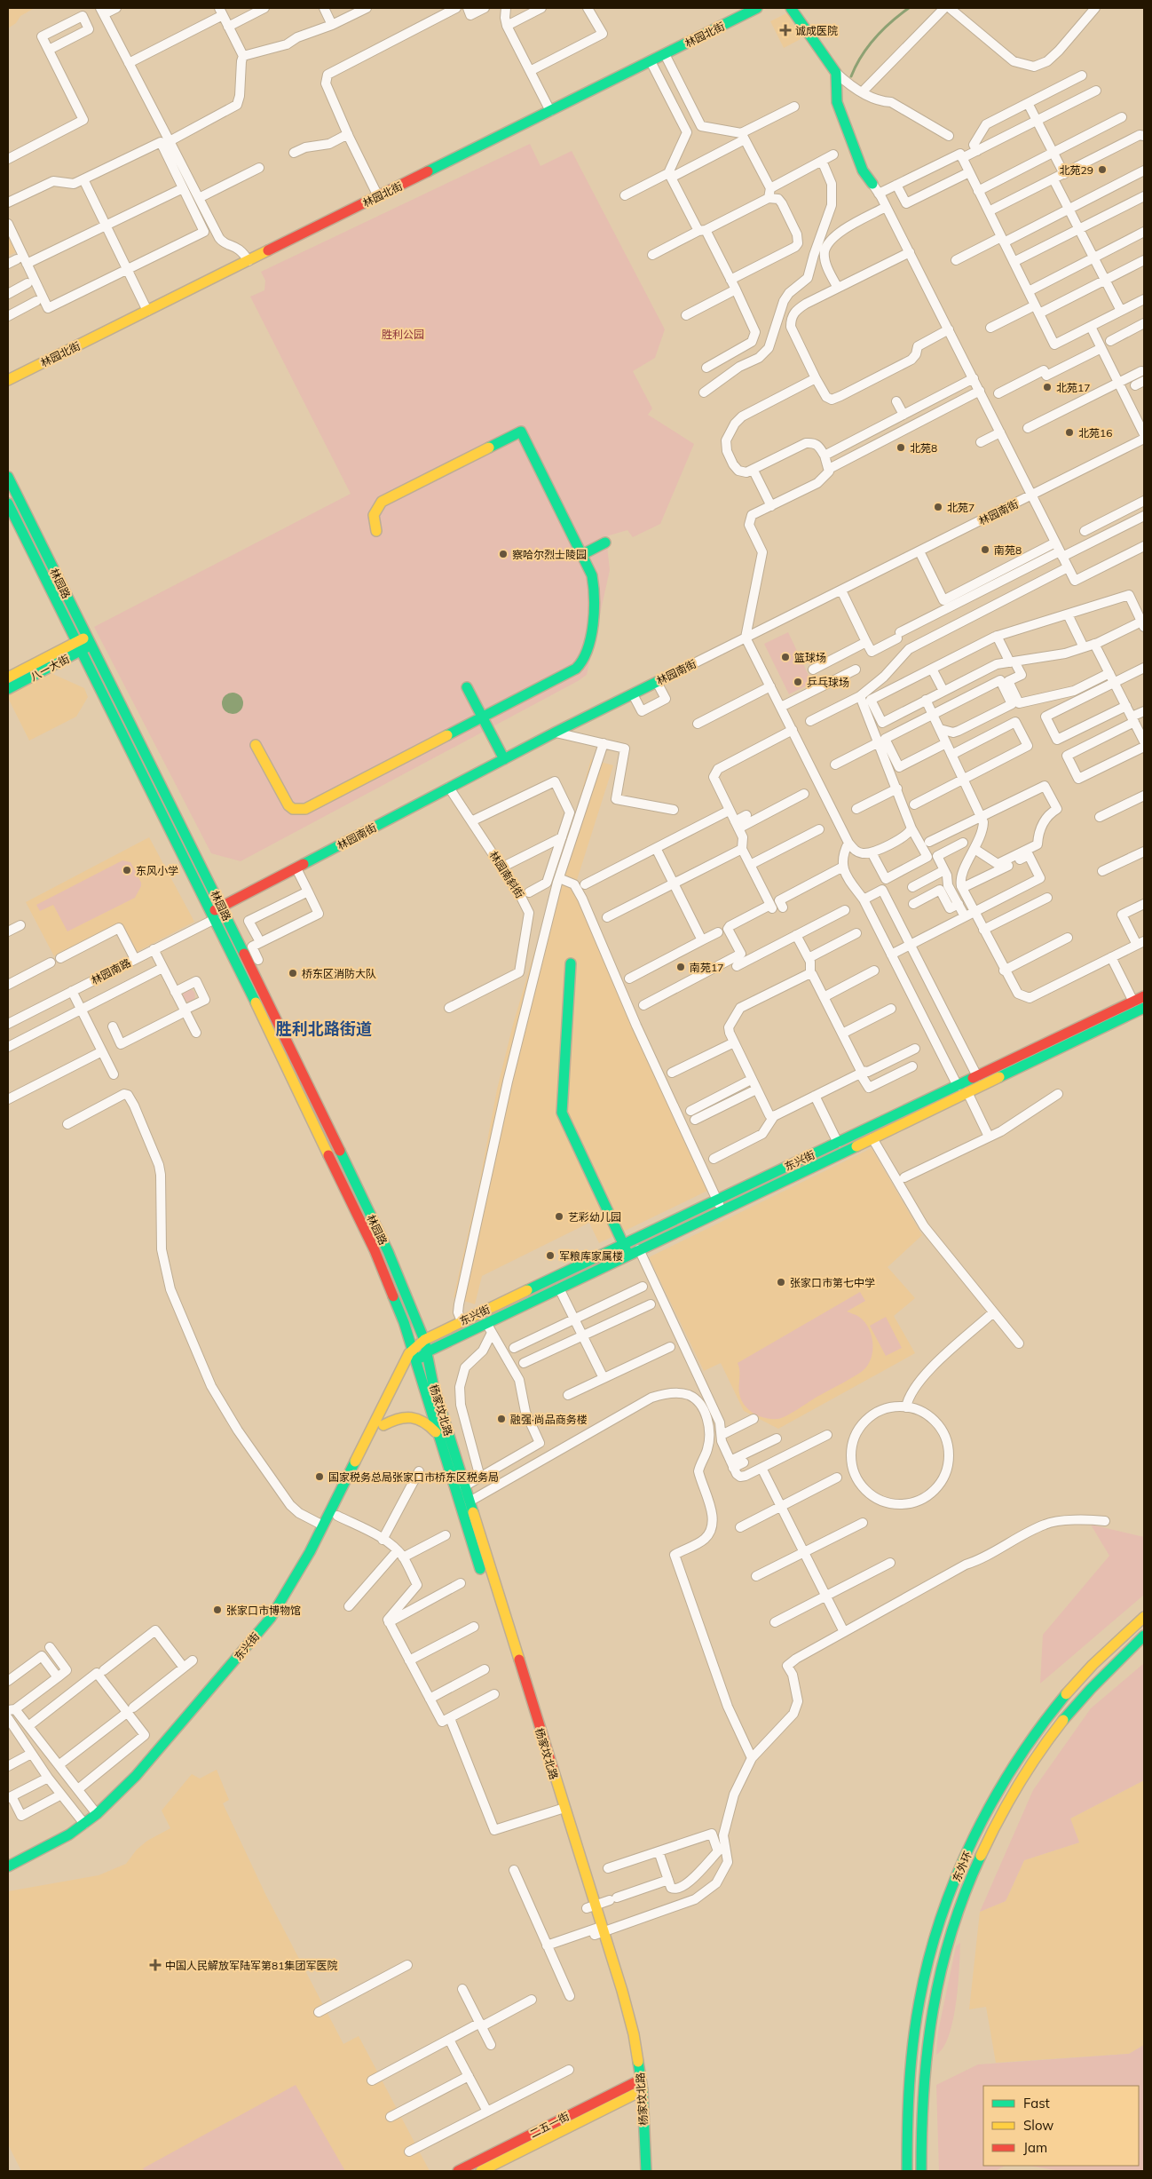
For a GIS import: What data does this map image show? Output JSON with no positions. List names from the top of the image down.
{
  "streets": {
    "main road": [
      "林园北街",
      "林园南街",
      "林园路",
      "八一大街",
      "东兴街",
      "杨家坟北路",
      "东外环",
      "二五一街"
    ],
    "street": ["林园南斜街", "林园南路"]
  },
  "crossings": [
    ["林园南街", "林园路"],
    ["林园南街", "林园南斜街"],
    ["林园南街", "林园南路"],
    ["林园路", "八一大街"],
    ["林园路", "林园南路"],
    ["林园路", "东兴街"],
    ["林园路", "杨家坟北路"],
    ["东兴街", "杨家坟北路"],
    ["杨家坟北路", "二五一街"]
  ],
  "districts": ["胜利北路街道"],
  "parks": ["胜利公园"],
  "places": {
    "health": ["诚成医院", "中国人民解放军陆军第81集团军医院"],
    "other": [
      "北苑29",
      "北苑17",
      "北苑16",
      "北苑8",
      "北苑7",
      "南苑8",
      "察哈尔烈士陵园",
      "篮球场",
      "乒乓球场",
      "东风小学",
      "南苑17",
      "桥东区消防大队",
      "艺彩幼儿园",
      "军粮库家属楼",
      "张家口市第七中学",
      "融强·尚品商务楼",
      "国家税务总局张家口市桥东区税务局",
      "张家口市博物馆"
    ]
  },
  "legend": ["Fast", "Slow", "Jam"]
}
